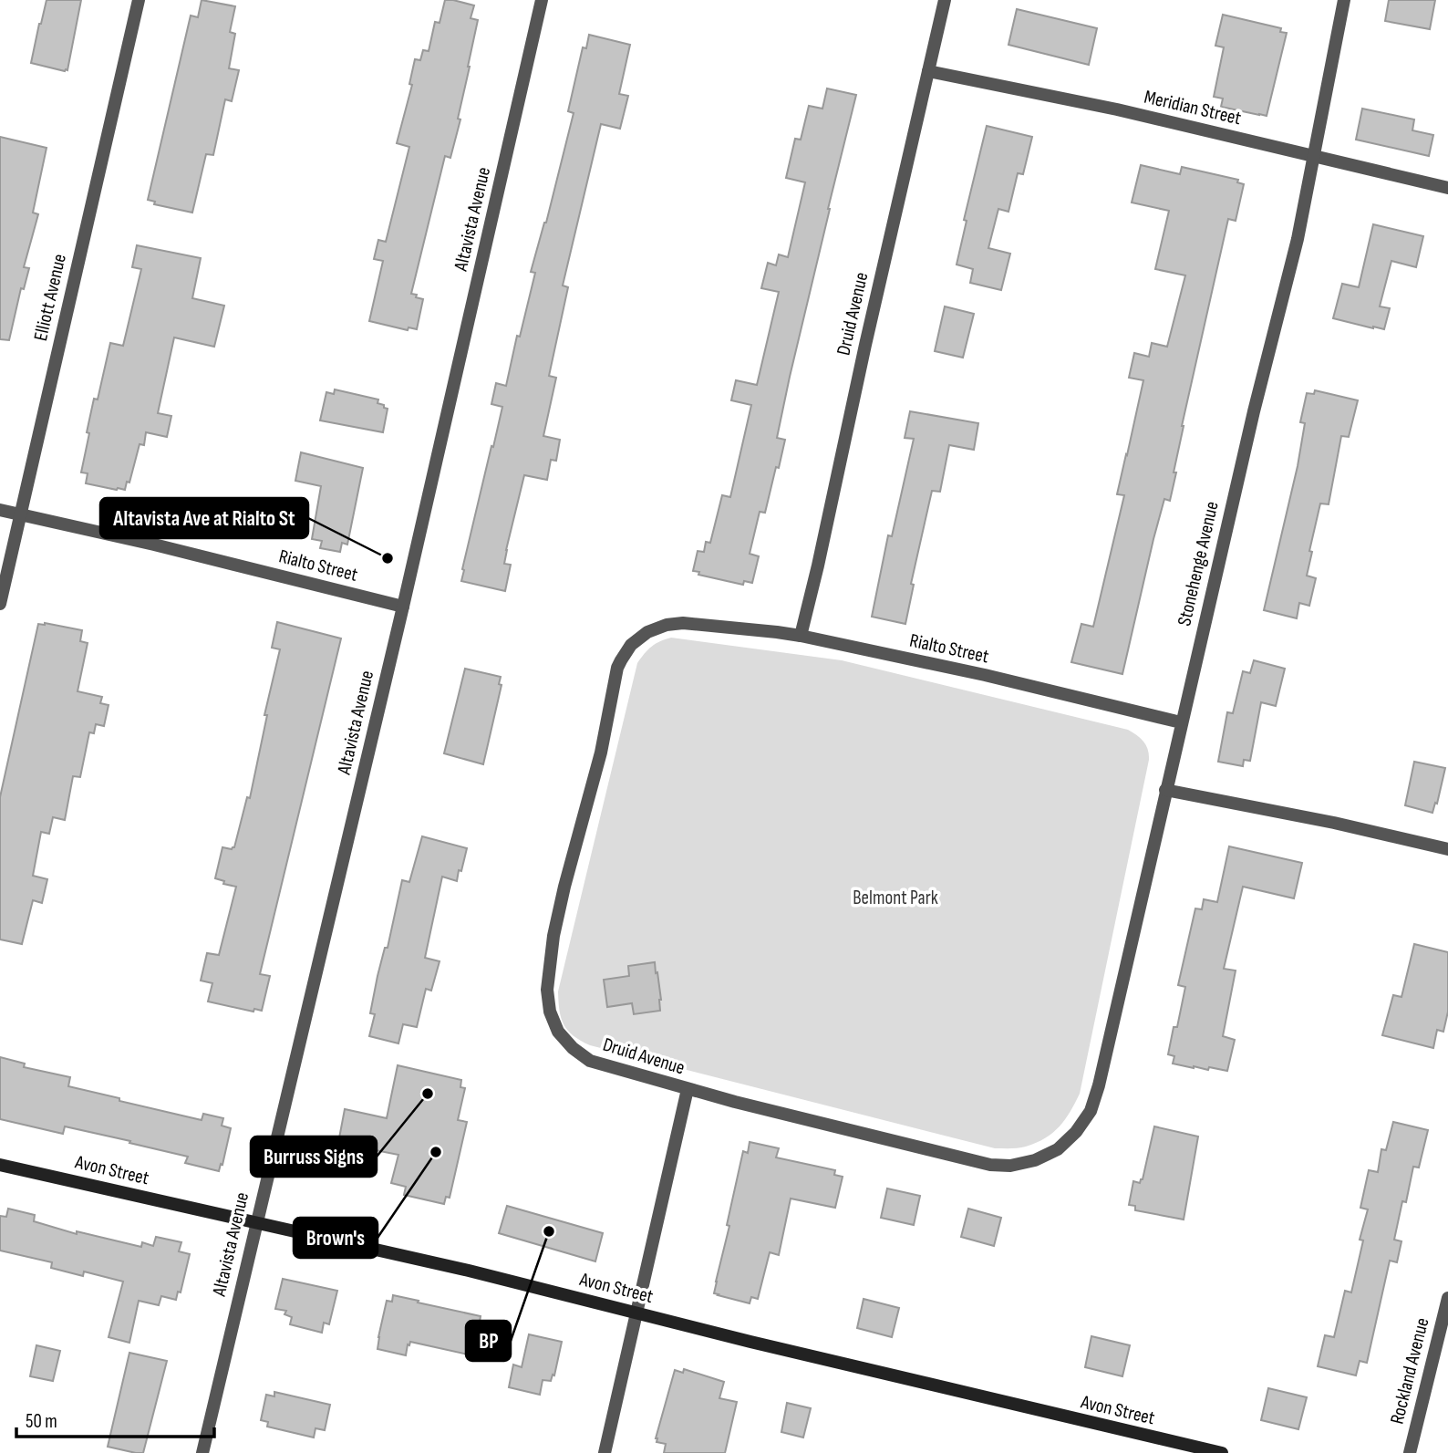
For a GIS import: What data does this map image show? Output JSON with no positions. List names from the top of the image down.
{
  "streets": {
    "main road": ["Avon Street"],
    "street": [
      "Meridian Street",
      "Altavista Avenue",
      "Elliott Avenue",
      "Druid Avenue",
      "Stonehenge Avenue",
      "Rialto Street",
      "Rockland Avenue"
    ]
  },
  "crossings": [
    ["Meridian Street", "Druid Avenue"],
    ["Meridian Street", "Stonehenge Avenue"],
    ["Altavista Avenue", "Rialto Street"],
    ["Altavista Avenue", "Avon Street"],
    ["Elliott Avenue", "Rialto Street"],
    ["Druid Avenue", "Stonehenge Avenue"],
    ["Druid Avenue", "Rialto Street"],
    ["Druid Avenue", "Avon Street"],
    ["Stonehenge Avenue", "Rialto Street"]
  ],
  "parks": ["Belmont Park"],
  "places": [
    "Altavista Ave at Rialto St",
    "Burruss Signs",
    "Brown's",
    "BP"
  ],
  "scale_bar": "50 m"
}
